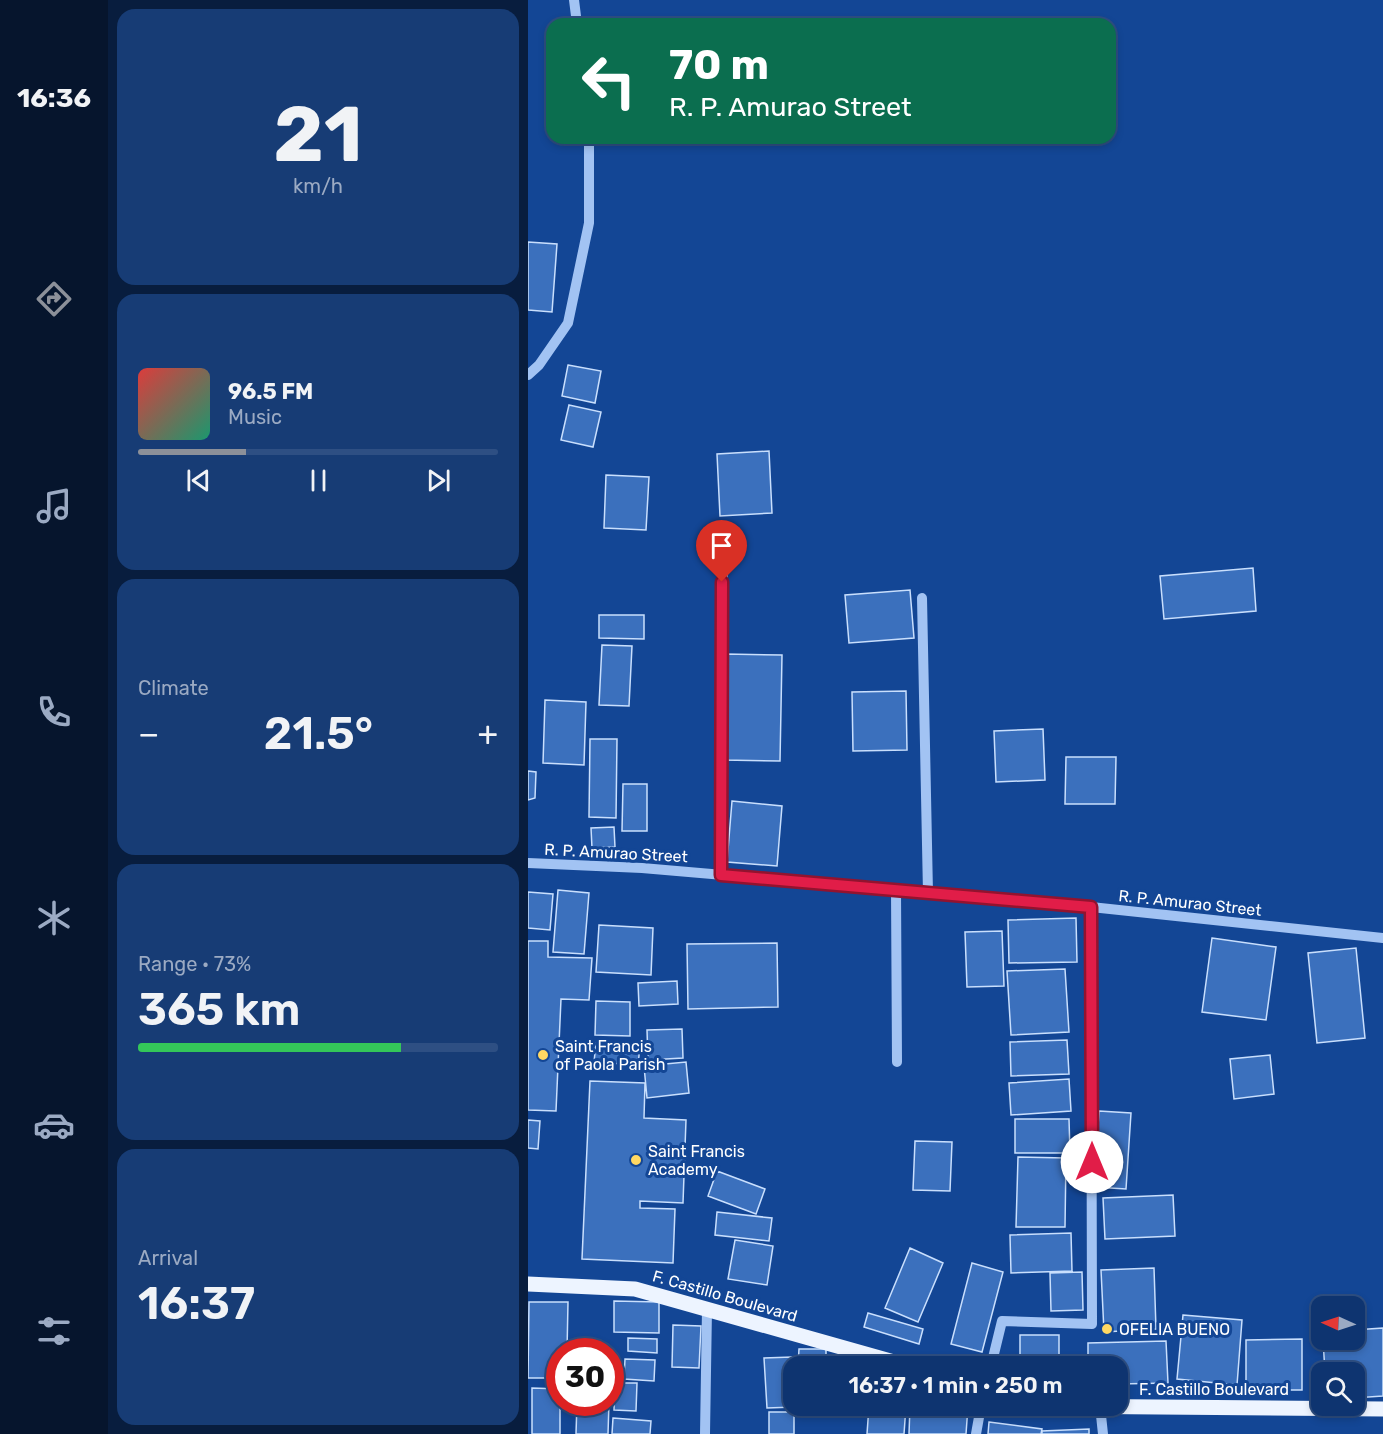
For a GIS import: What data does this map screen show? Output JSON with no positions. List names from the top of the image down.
{
  "streets": {
    "main road": ["F. Castillo Boulevard"],
    "street": ["R. P. Amurao Street"]
  },
  "places": ["Saint Francis of Paola Parish", "Saint Francis Academy", "OFELIA BUENO"],
  "north": "left",
  "page": {
    "tabs": "16:36",
    "tile": [
      ["21", "km/h"],
      "Climate",
      ["Range · 73%", "365 km"],
      ["Arrival", "16:37"]
    ],
    "turn": ["70 m", "R. P. Amurao Street"],
    "song": ["96.5 FM", "Music"],
    "heat": ["−", "21.5°", "+"],
    "limit": "30",
    "trip": "16:37 · 1 min · 250 m"
  }
}
